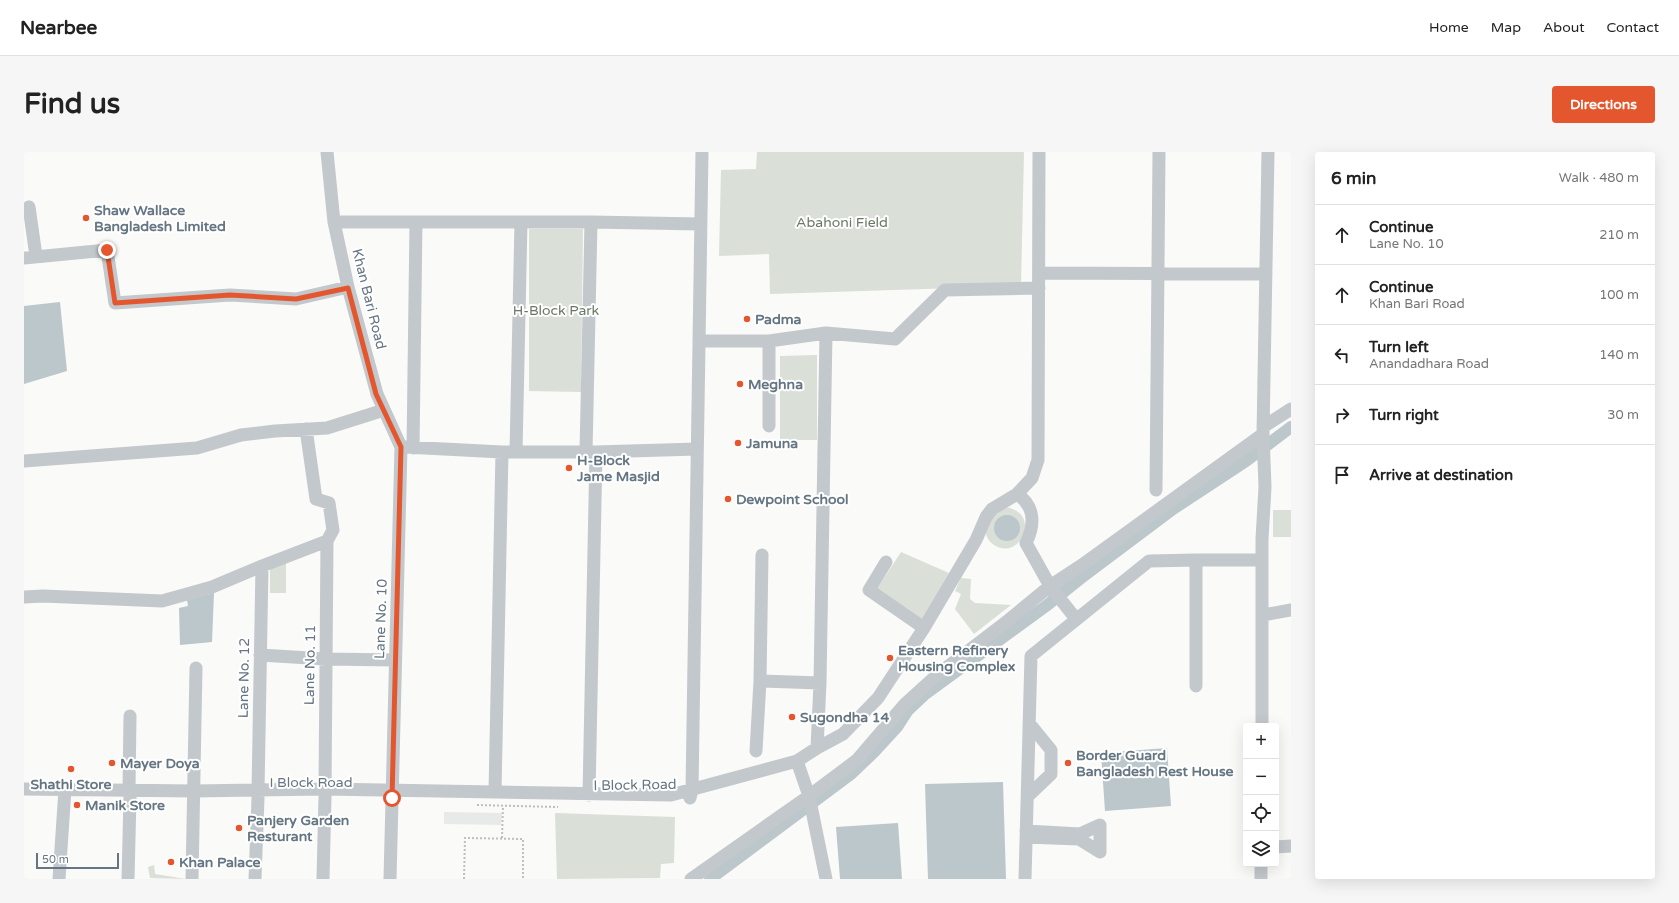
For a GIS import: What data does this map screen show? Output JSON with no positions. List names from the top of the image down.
{
  "streets": {
    "street": [
      "Khan Bari Road",
      "Lane No. 10",
      "Lane No. 11",
      "Lane No. 12",
      "I Block Road"
    ]
  },
  "crossings": [
    ["Khan Bari Road", "Lane No. 10"],
    ["Lane No. 10", "I Block Road"],
    ["Lane No. 11", "I Block Road"],
    ["Lane No. 12", "I Block Road"]
  ],
  "parks": ["Abahoni Field", "H-Block Park"],
  "places": [
    "Shaw Wallace Bangladesh Limited",
    "Padma",
    "Meghna",
    "Jamuna",
    "H-Block Jame Masjid",
    "Dewpoint School",
    "Eastern Refinery Housing Complex",
    "Sugondha 14",
    "Mayer Doya",
    "Border Guard Bangladesh Rest House",
    "Shathi Store",
    "Manik Store",
    "Panjery Garden Resturant",
    "Khan Palace"
  ],
  "scale_bar": "50 m",
  "page": {
    "header": "Nearbee",
    "nav": [
      "Home",
      "Map",
      "About",
      "Contact"
    ],
    "buttons": "Directions",
    "title": "Find us",
    "heading": ["6 min", "Walk · 480 m"],
    "list": [
      ["Continue", "Lane No. 10", "210 m"],
      ["Continue", "Khan Bari Road", "100 m"],
      ["Turn left", "Anandadhara Road", "140 m"],
      ["Turn right", "30 m"],
      "Arrive at destination"
    ],
    "map_buttons": ["+", "−"],
    "scale": "50 m"
  }
}
